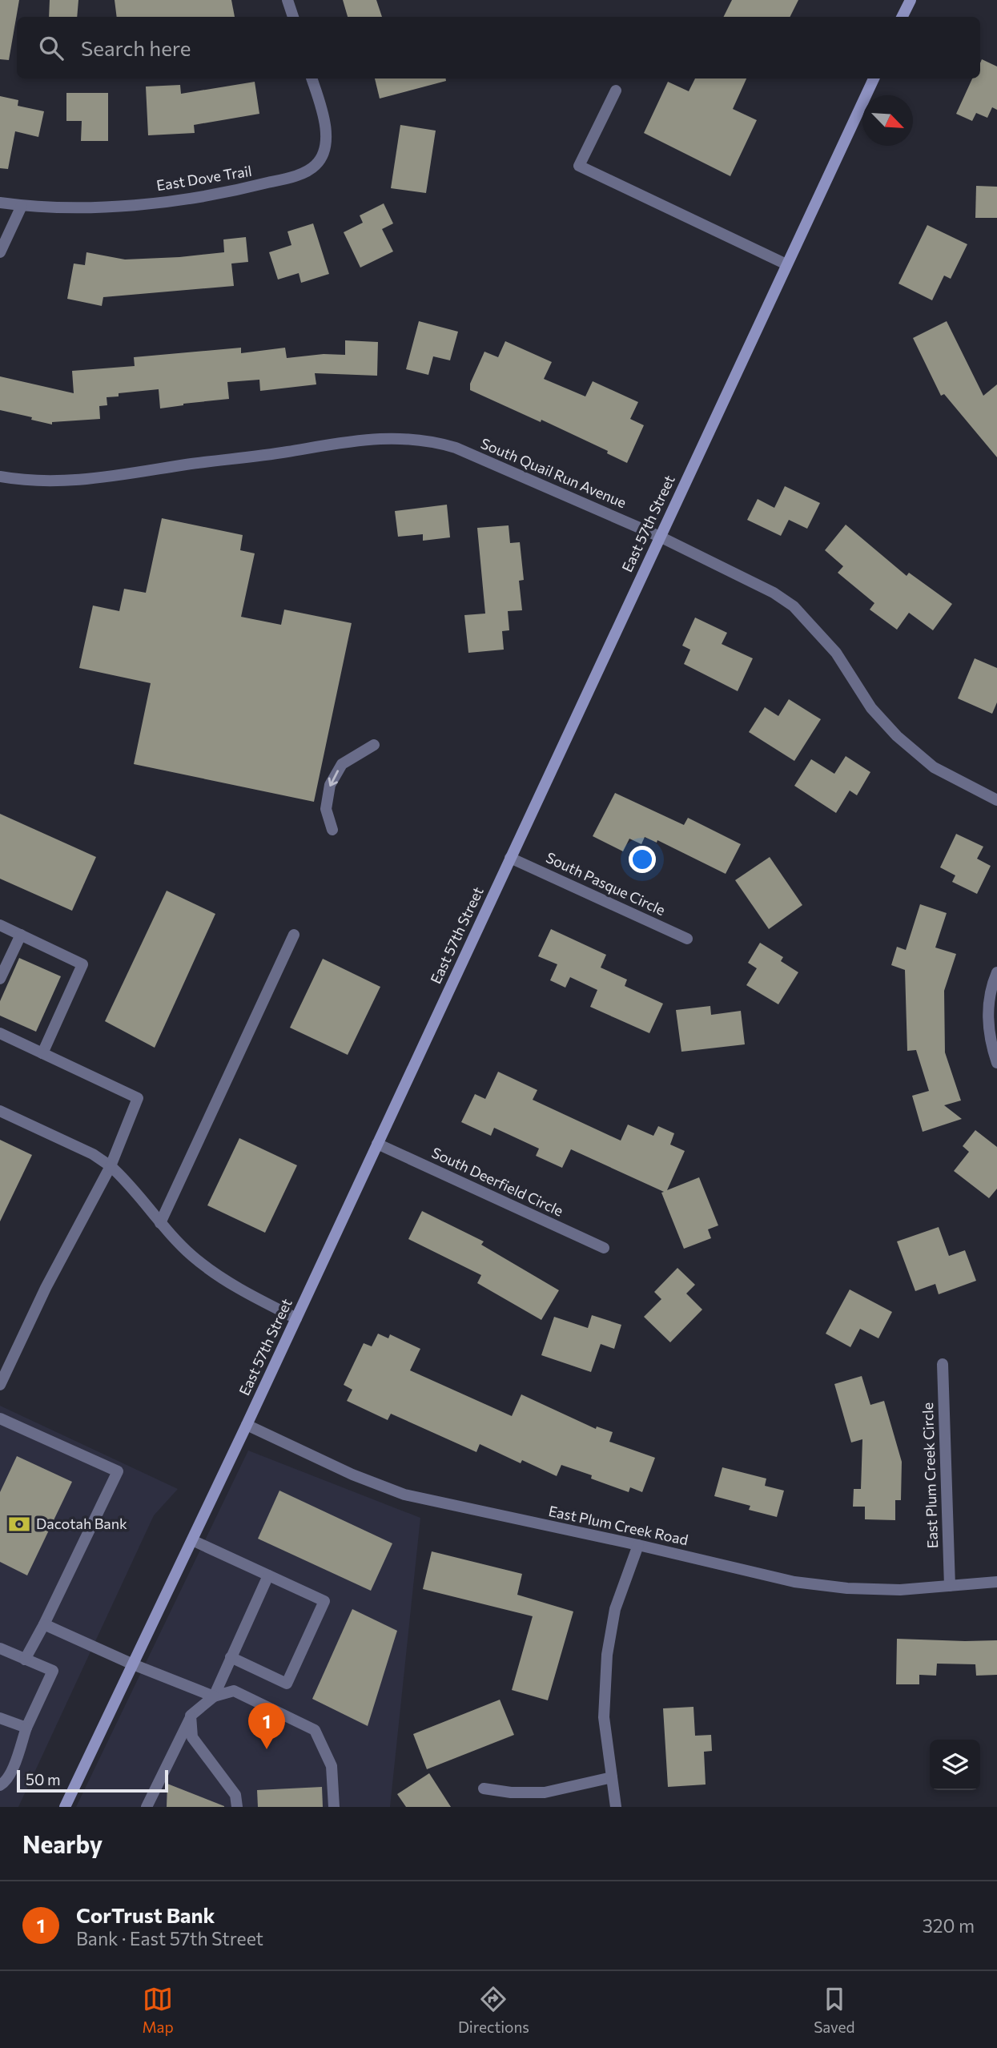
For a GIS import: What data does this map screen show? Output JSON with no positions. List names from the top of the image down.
{
  "streets": {
    "main road": ["East 57th Street"],
    "street": [
      "East Dove Trail",
      "South Quail Run Avenue",
      "South Pasque Circle",
      "South Deerfield Circle",
      "East Plum Creek Circle",
      "East Plum Creek Road"
    ]
  },
  "crossings": [
    ["South Quail Run Avenue", "East 57th Street"],
    ["East 57th Street", "South Pasque Circle"],
    ["East 57th Street", "South Deerfield Circle"],
    ["East 57th Street", "East Plum Creek Road"],
    ["East Plum Creek Circle", "East Plum Creek Road"]
  ],
  "places": {
    "bank": ["Dacotah Bank"]
  },
  "scale_bar": "50 m",
  "north": "bottom right",
  "page": {
    "search": "Search here",
    "pins": "1",
    "scale": "50 m",
    "heading": "Nearby",
    "list": [
      {
        "mark": "1",
        "name": "CorTrust Bank",
        "note": "Bank · East 57th Street",
        "value": "320 m"
      }
    ],
    "nav": ["Map", "Directions", "Saved"]
  }
}
